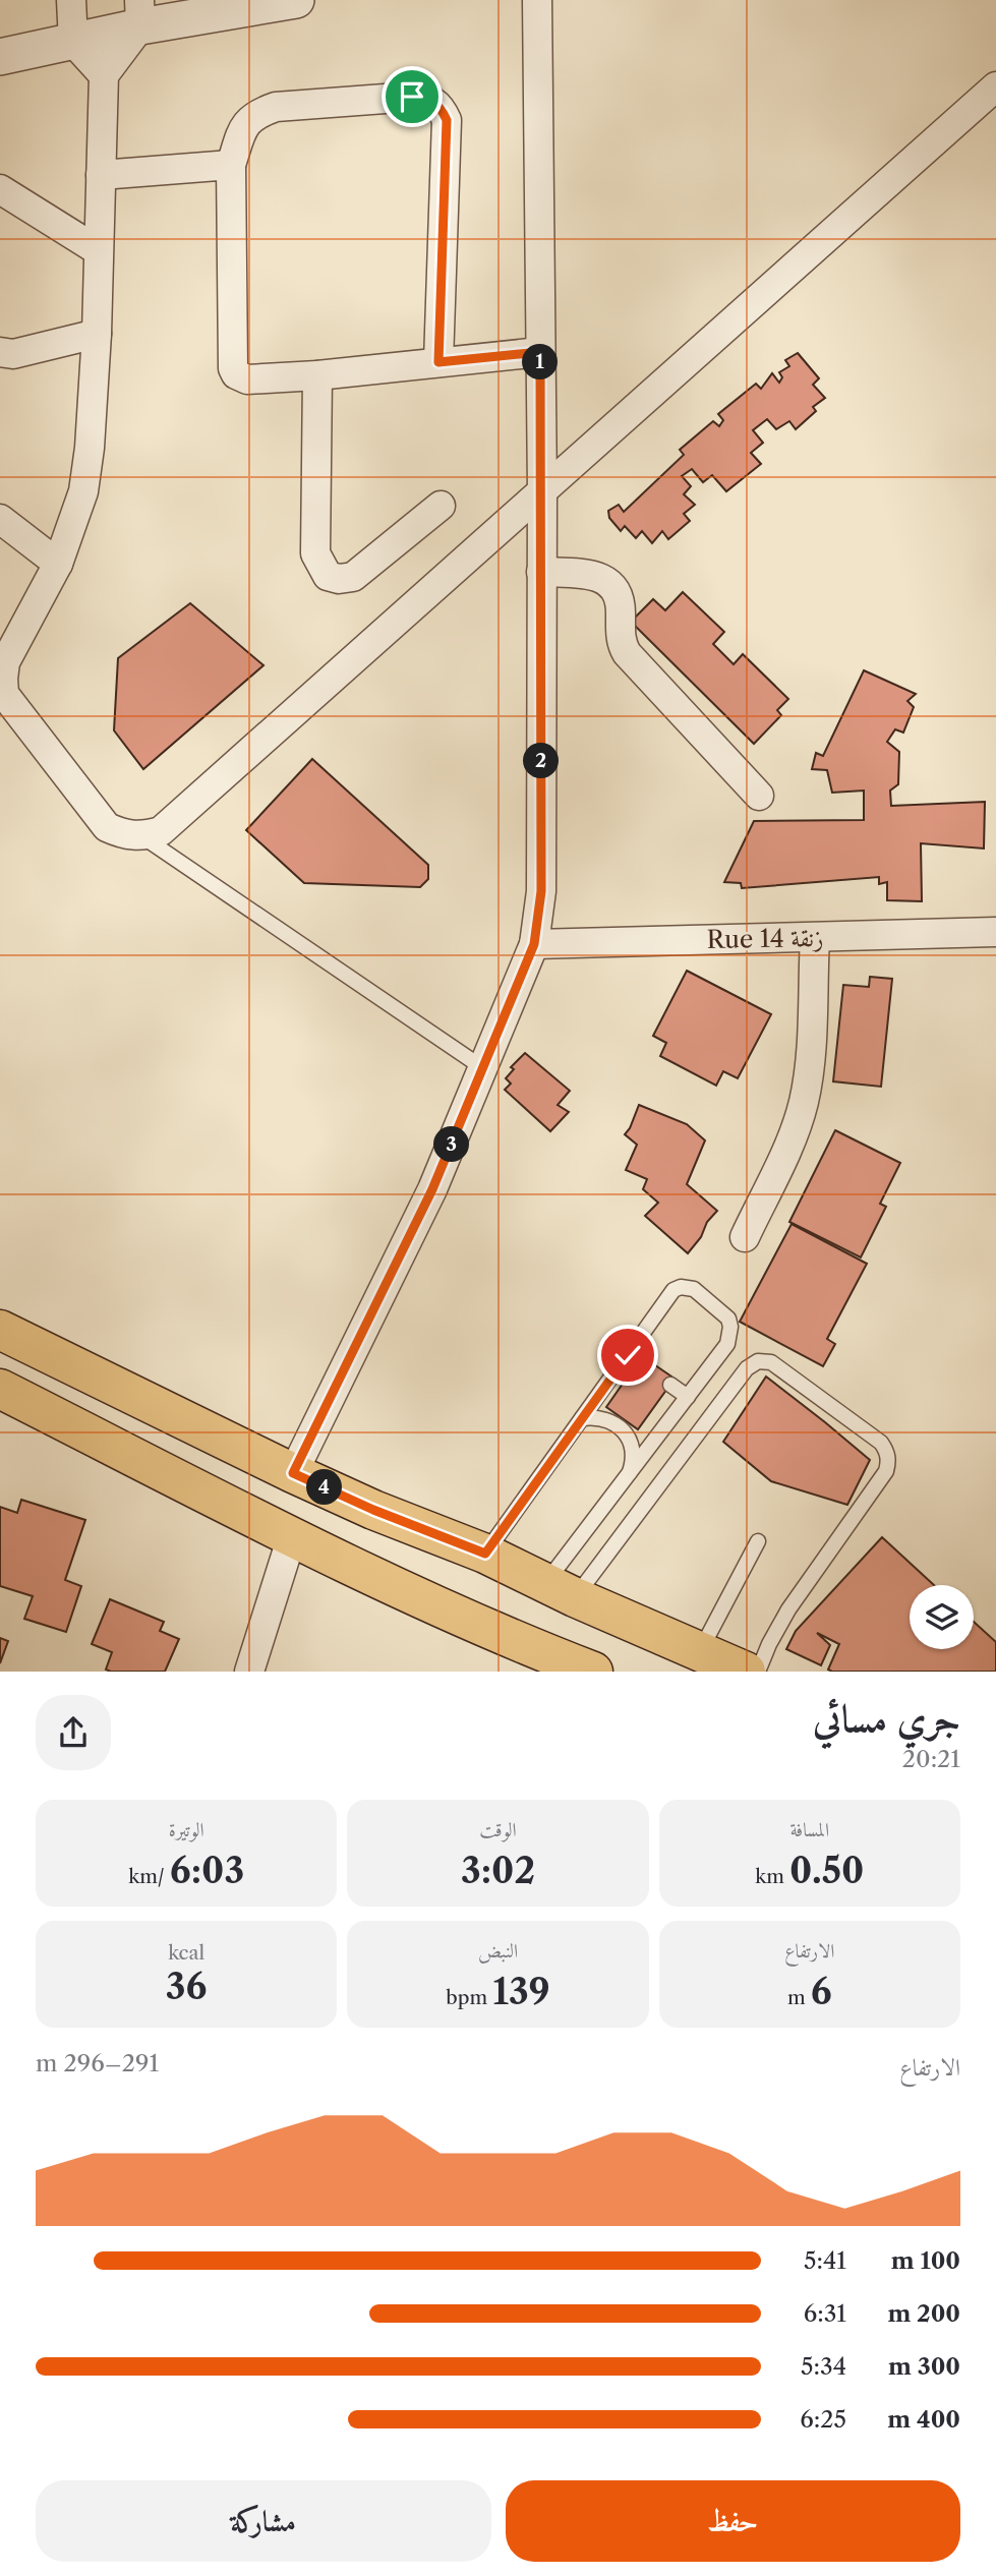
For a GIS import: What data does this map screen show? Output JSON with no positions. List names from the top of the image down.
{
  "streets": {
    "street": ["Rue 14 زنقة"]
  },
  "page": {
    "pins": [
      "1",
      "2",
      "3",
      "4"
    ],
    "heading": ["جري مسائي", "20:21"],
    "stats": [
      ["المسافة", "0.50 km"],
      ["الوقت", "3:02"],
      ["الوتيرة", "6:03 /km"],
      ["الارتفاع", "6 m"],
      ["النبض", "139 bpm"],
      ["kcal", "36"]
    ],
    "chart": ["الارتفاع", "291–296 m"],
    "list": [
      {
        "name": "100 m",
        "note": "5:41"
      },
      {
        "name": "200 m",
        "note": "6:31"
      },
      {
        "name": "300 m",
        "note": "5:34"
      },
      {
        "name": "400 m",
        "note": "6:25"
      }
    ],
    "buttons": ["حفظ", "مشاركة"]
  }
}
